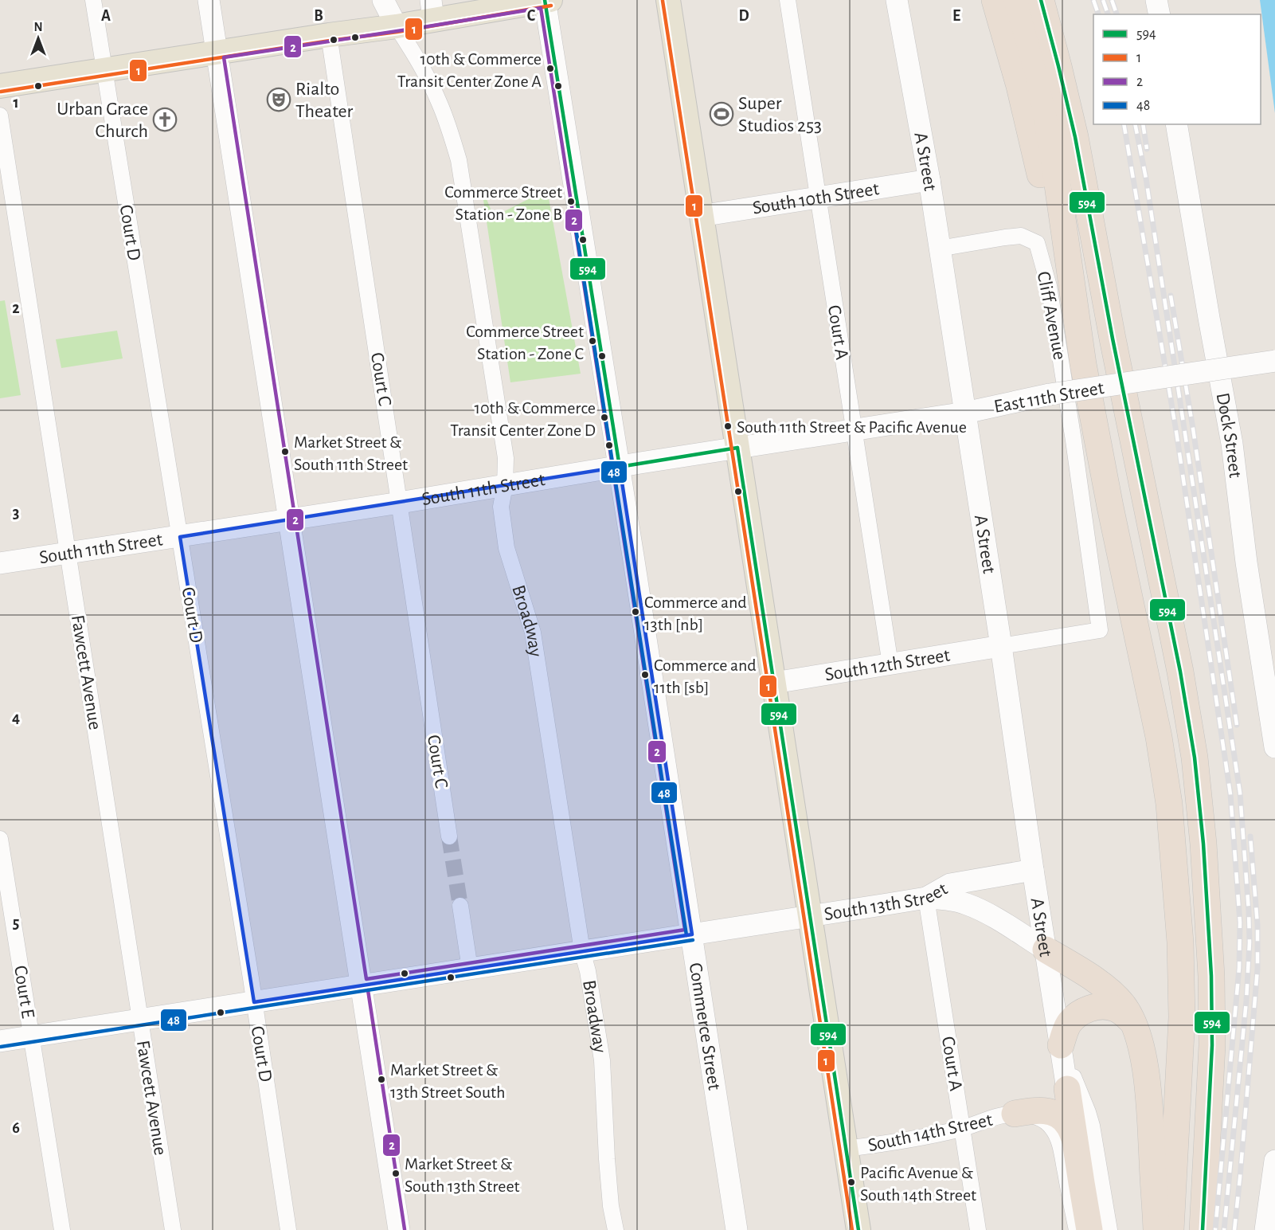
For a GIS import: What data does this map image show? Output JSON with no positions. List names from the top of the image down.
{
  "streets": {
    "street": [
      "A Street",
      "South 10th Street",
      "Court D",
      "Cliff Avenue",
      "Court A",
      "Court C",
      "East 11th Street",
      "Dock Street",
      "South 11th Street",
      "Broadway",
      "South 12th Street",
      "Fawcett Avenue",
      "South 13th Street",
      "Court E",
      "Commerce Street",
      "South 14th Street"
    ]
  },
  "crossings": [
    ["A Street", "South 10th Street"],
    ["A Street", "Cliff Avenue"],
    ["A Street", "East 11th Street"],
    ["A Street", "South 11th Street"],
    ["A Street", "South 12th Street"],
    ["A Street", "South 13th Street"],
    ["South 10th Street", "Court A"],
    ["Court D", "South 11th Street"],
    ["Court D", "South 13th Street"],
    ["Cliff Avenue", "South 12th Street"],
    ["Court A", "South 11th Street"],
    ["Court A", "South 12th Street"],
    ["Court A", "South 13th Street"],
    ["Court A", "South 14th Street"],
    ["Court C", "South 11th Street"],
    ["East 11th Street", "South 11th Street"],
    ["South 11th Street", "Broadway"],
    ["South 11th Street", "Fawcett Avenue"],
    ["South 11th Street", "Commerce Street"],
    ["Broadway", "South 13th Street"],
    ["Fawcett Avenue", "South 13th Street"],
    ["South 13th Street", "Court E"],
    ["South 13th Street", "Commerce Street"]
  ],
  "places": {
    "other": [
      "10th & Commerce Transit Center Zone A",
      "Commerce Street Station - Zone B",
      "Commerce Street Station - Zone C",
      "10th & Commerce Transit Center Zone D",
      "South 11th Street & Pacific Avenue",
      "Market Street & South 11th Street",
      "Commerce and 13th [nb]",
      "Commerce and 11th [sb]",
      "Market Street & 13th Street South",
      "Market Street & South 13th Street",
      "Pacific Avenue & South 14th Street"
    ],
    "theatre": ["Rialto Theater"],
    "sports": ["Super Studios 253"],
    "church": ["Urban Grace Church"]
  },
  "lines": [
    "transit line 594",
    "transit line 1",
    "transit line 2",
    "transit line 48"
  ],
  "legend": [
    "594",
    "1",
    "2",
    "48"
  ],
  "north": "top",
  "grid": {
    "columns": [
      "A",
      "B",
      "C",
      "D",
      "E"
    ],
    "rows": [
      "1",
      "2",
      "3",
      "4",
      "5",
      "6"
    ]
  }
}
